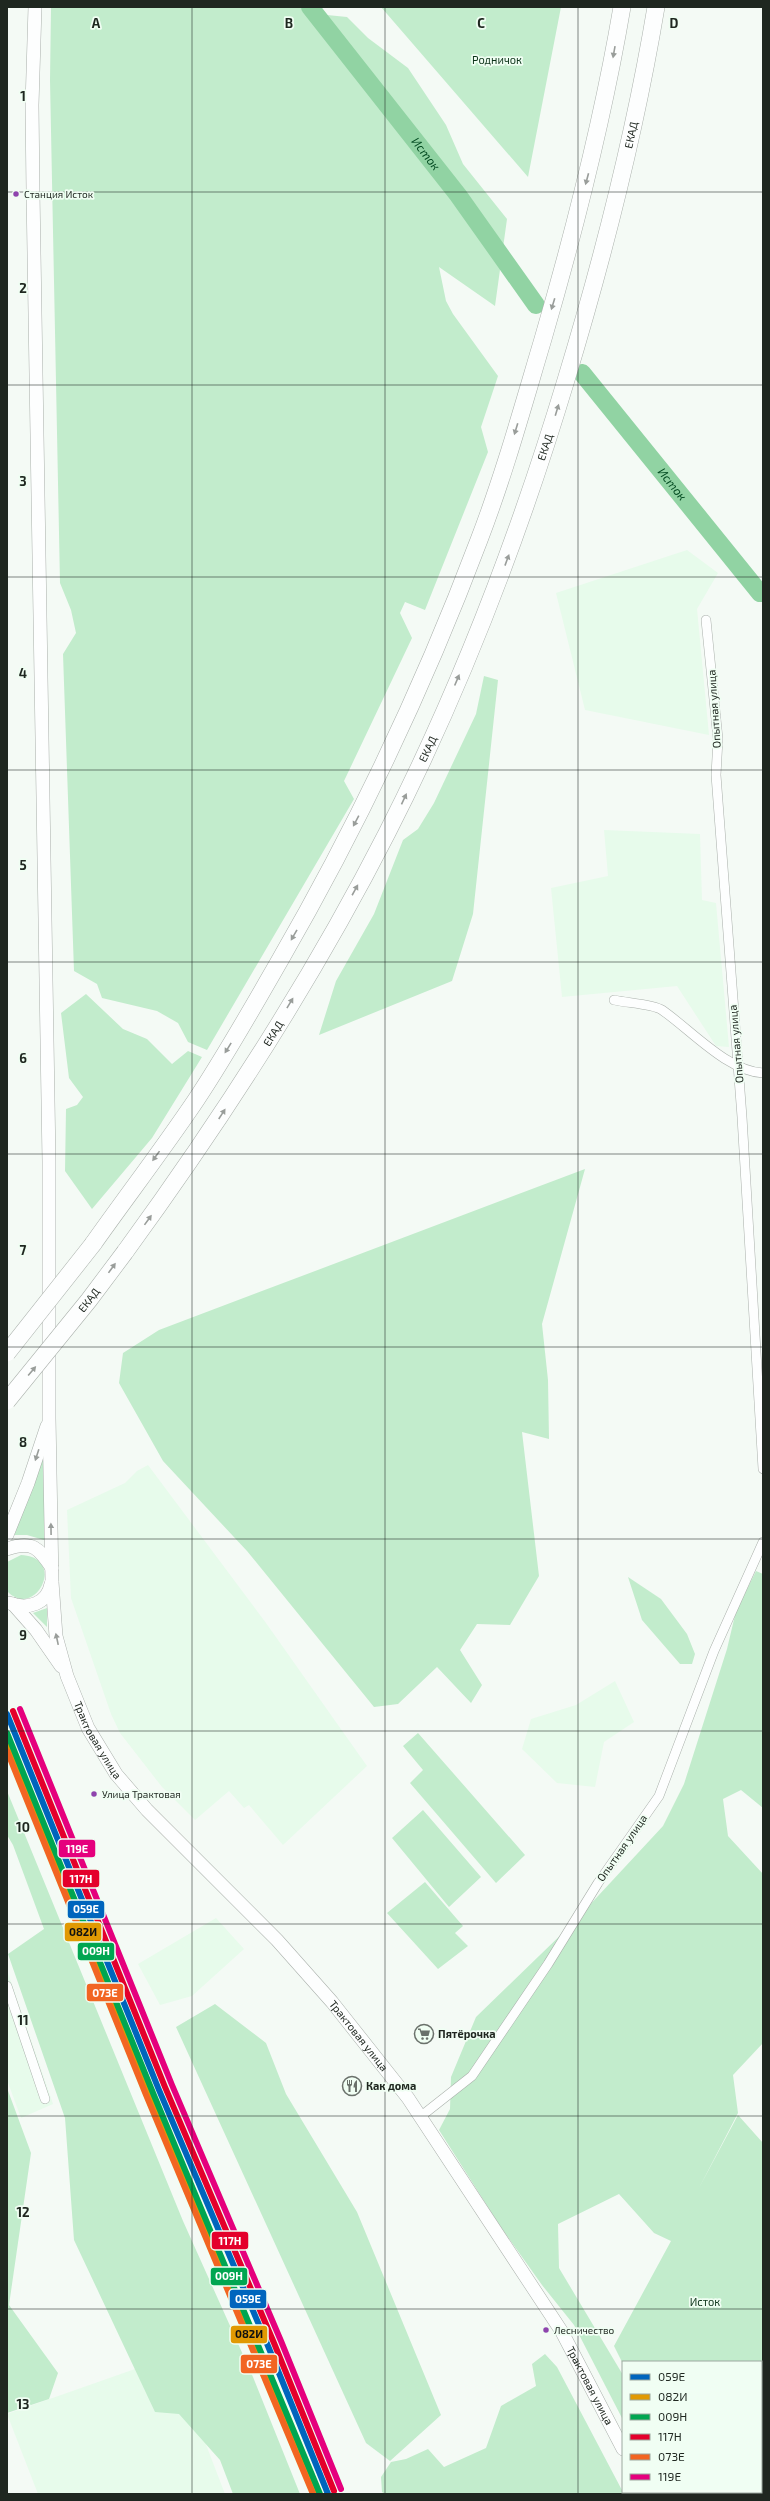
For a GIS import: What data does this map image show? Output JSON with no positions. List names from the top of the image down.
{
  "streets": {
    "highway": ["ЕКАД"],
    "main road": ["Трактовая улица"],
    "street": ["Опытная улица"]
  },
  "crossings": [
    ["Опытная улица", "Трактовая улица"]
  ],
  "water": ["Исток"],
  "parks": ["Родничок", "Исток"],
  "places": {
    "other": ["Станция Исток", "Улица Трактовая", "Лесничество"],
    "supermarket": ["Пятёрочка"],
    "restaurant": ["Как дома"]
  },
  "lines": [
    "transit line 119Е",
    "transit line 117Н",
    "transit line 059Е",
    "transit line 009Н",
    "transit line 082И",
    "transit line 073Е"
  ],
  "legend": [
    "059Е",
    "082И",
    "009Н",
    "117Н",
    "073Е",
    "119Е"
  ],
  "grid": {
    "columns": [
      "A",
      "B",
      "C",
      "D"
    ],
    "rows": [
      "1",
      "2",
      "3",
      "4",
      "5",
      "6",
      "7",
      "8",
      "9",
      "10",
      "11",
      "12",
      "13"
    ]
  }
}
